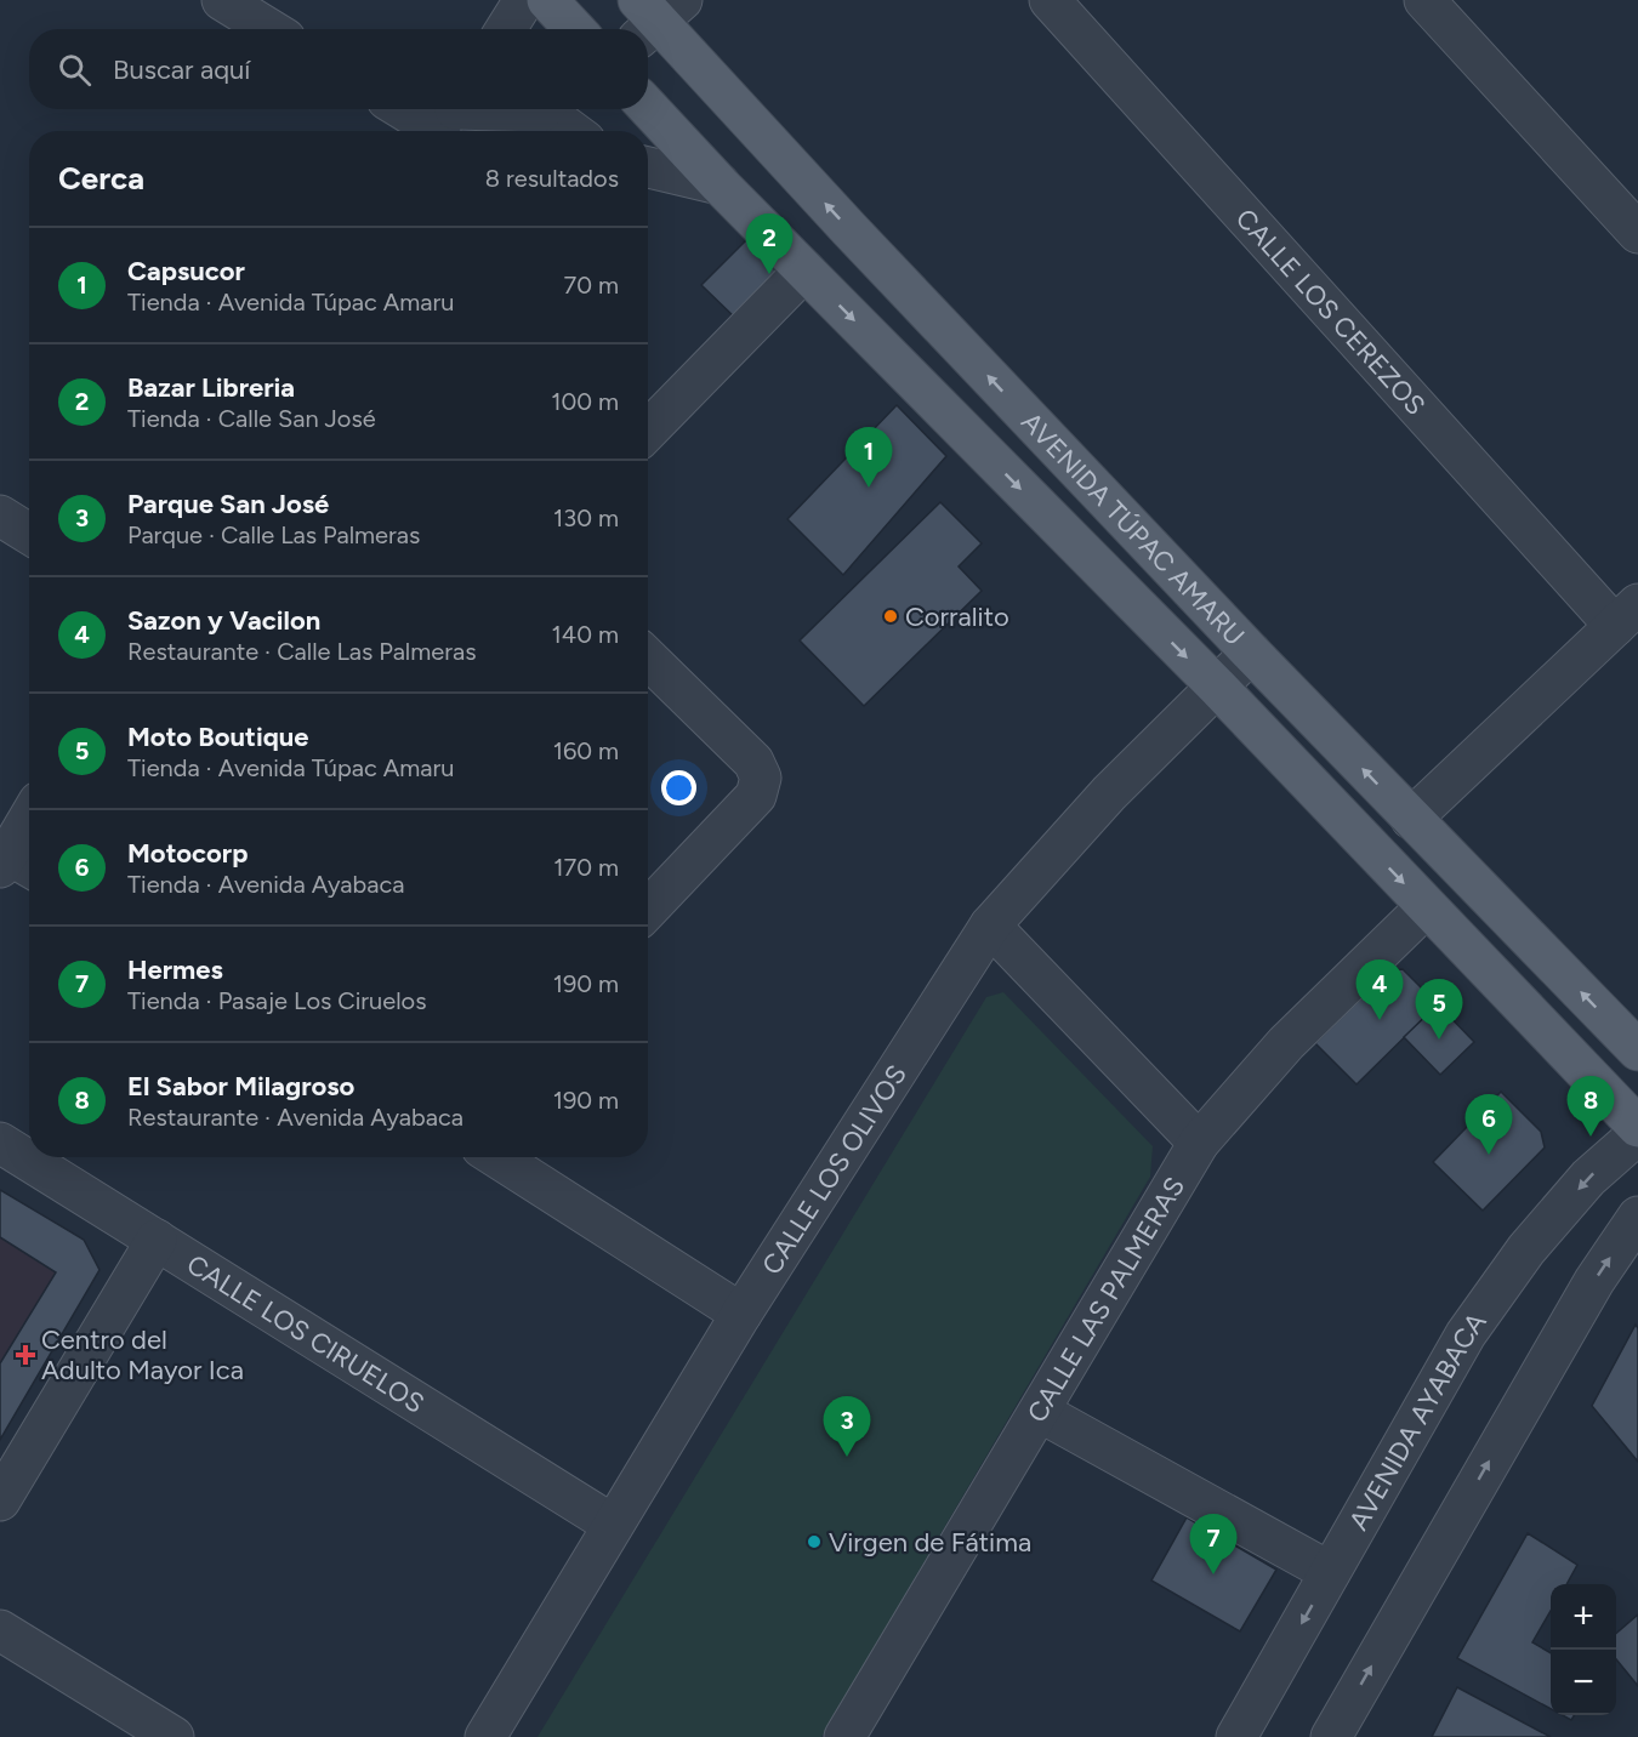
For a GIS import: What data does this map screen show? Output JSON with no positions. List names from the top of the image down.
{
  "streets": {
    "main road": ["AVENIDA TÚPAC AMARU"],
    "street": [
      "CALLE LOS CEREZOS",
      "CALLE LOS OLIVOS",
      "CALLE LAS PALMERAS",
      "CALLE LOS CIRUELOS",
      "AVENIDA AYABACA"
    ]
  },
  "crossings": [
    ["AVENIDA TÚPAC AMARU", "CALLE LOS OLIVOS"],
    ["AVENIDA TÚPAC AMARU", "CALLE LAS PALMERAS"],
    ["CALLE LOS OLIVOS", "CALLE LOS CIRUELOS"]
  ],
  "places": {
    "other": ["Corralito", "Virgen de Fátima"],
    "health": ["Centro del Adulto Mayor Ica"]
  },
  "page": {
    "search": "Buscar aquí",
    "heading": ["Cerca", "8 resultados"],
    "pins": [
      "2",
      "1",
      "4",
      "5",
      "8",
      "6",
      "3",
      "7"
    ],
    "list": [
      {
        "mark": "1",
        "name": "Capsucor",
        "note": "Tienda · Avenida Túpac Amaru",
        "value": "70 m"
      },
      {
        "mark": "2",
        "name": "Bazar Libreria",
        "note": "Tienda · Calle San José",
        "value": "100 m"
      },
      {
        "mark": "3",
        "name": "Parque San José",
        "note": "Parque · Calle Las Palmeras",
        "value": "130 m"
      },
      {
        "mark": "4",
        "name": "Sazon y Vacilon",
        "note": "Restaurante · Calle Las Palmeras",
        "value": "140 m"
      },
      {
        "mark": "5",
        "name": "Moto Boutique",
        "note": "Tienda · Avenida Túpac Amaru",
        "value": "160 m"
      },
      {
        "mark": "6",
        "name": "Motocorp",
        "note": "Tienda · Avenida Ayabaca",
        "value": "170 m"
      },
      {
        "mark": "7",
        "name": "Hermes",
        "note": "Tienda · Pasaje Los Ciruelos",
        "value": "190 m"
      },
      {
        "mark": "8",
        "name": "El Sabor Milagroso",
        "note": "Restaurante · Avenida Ayabaca",
        "value": "190 m"
      }
    ],
    "map_buttons": ["+", "−"]
  }
}
